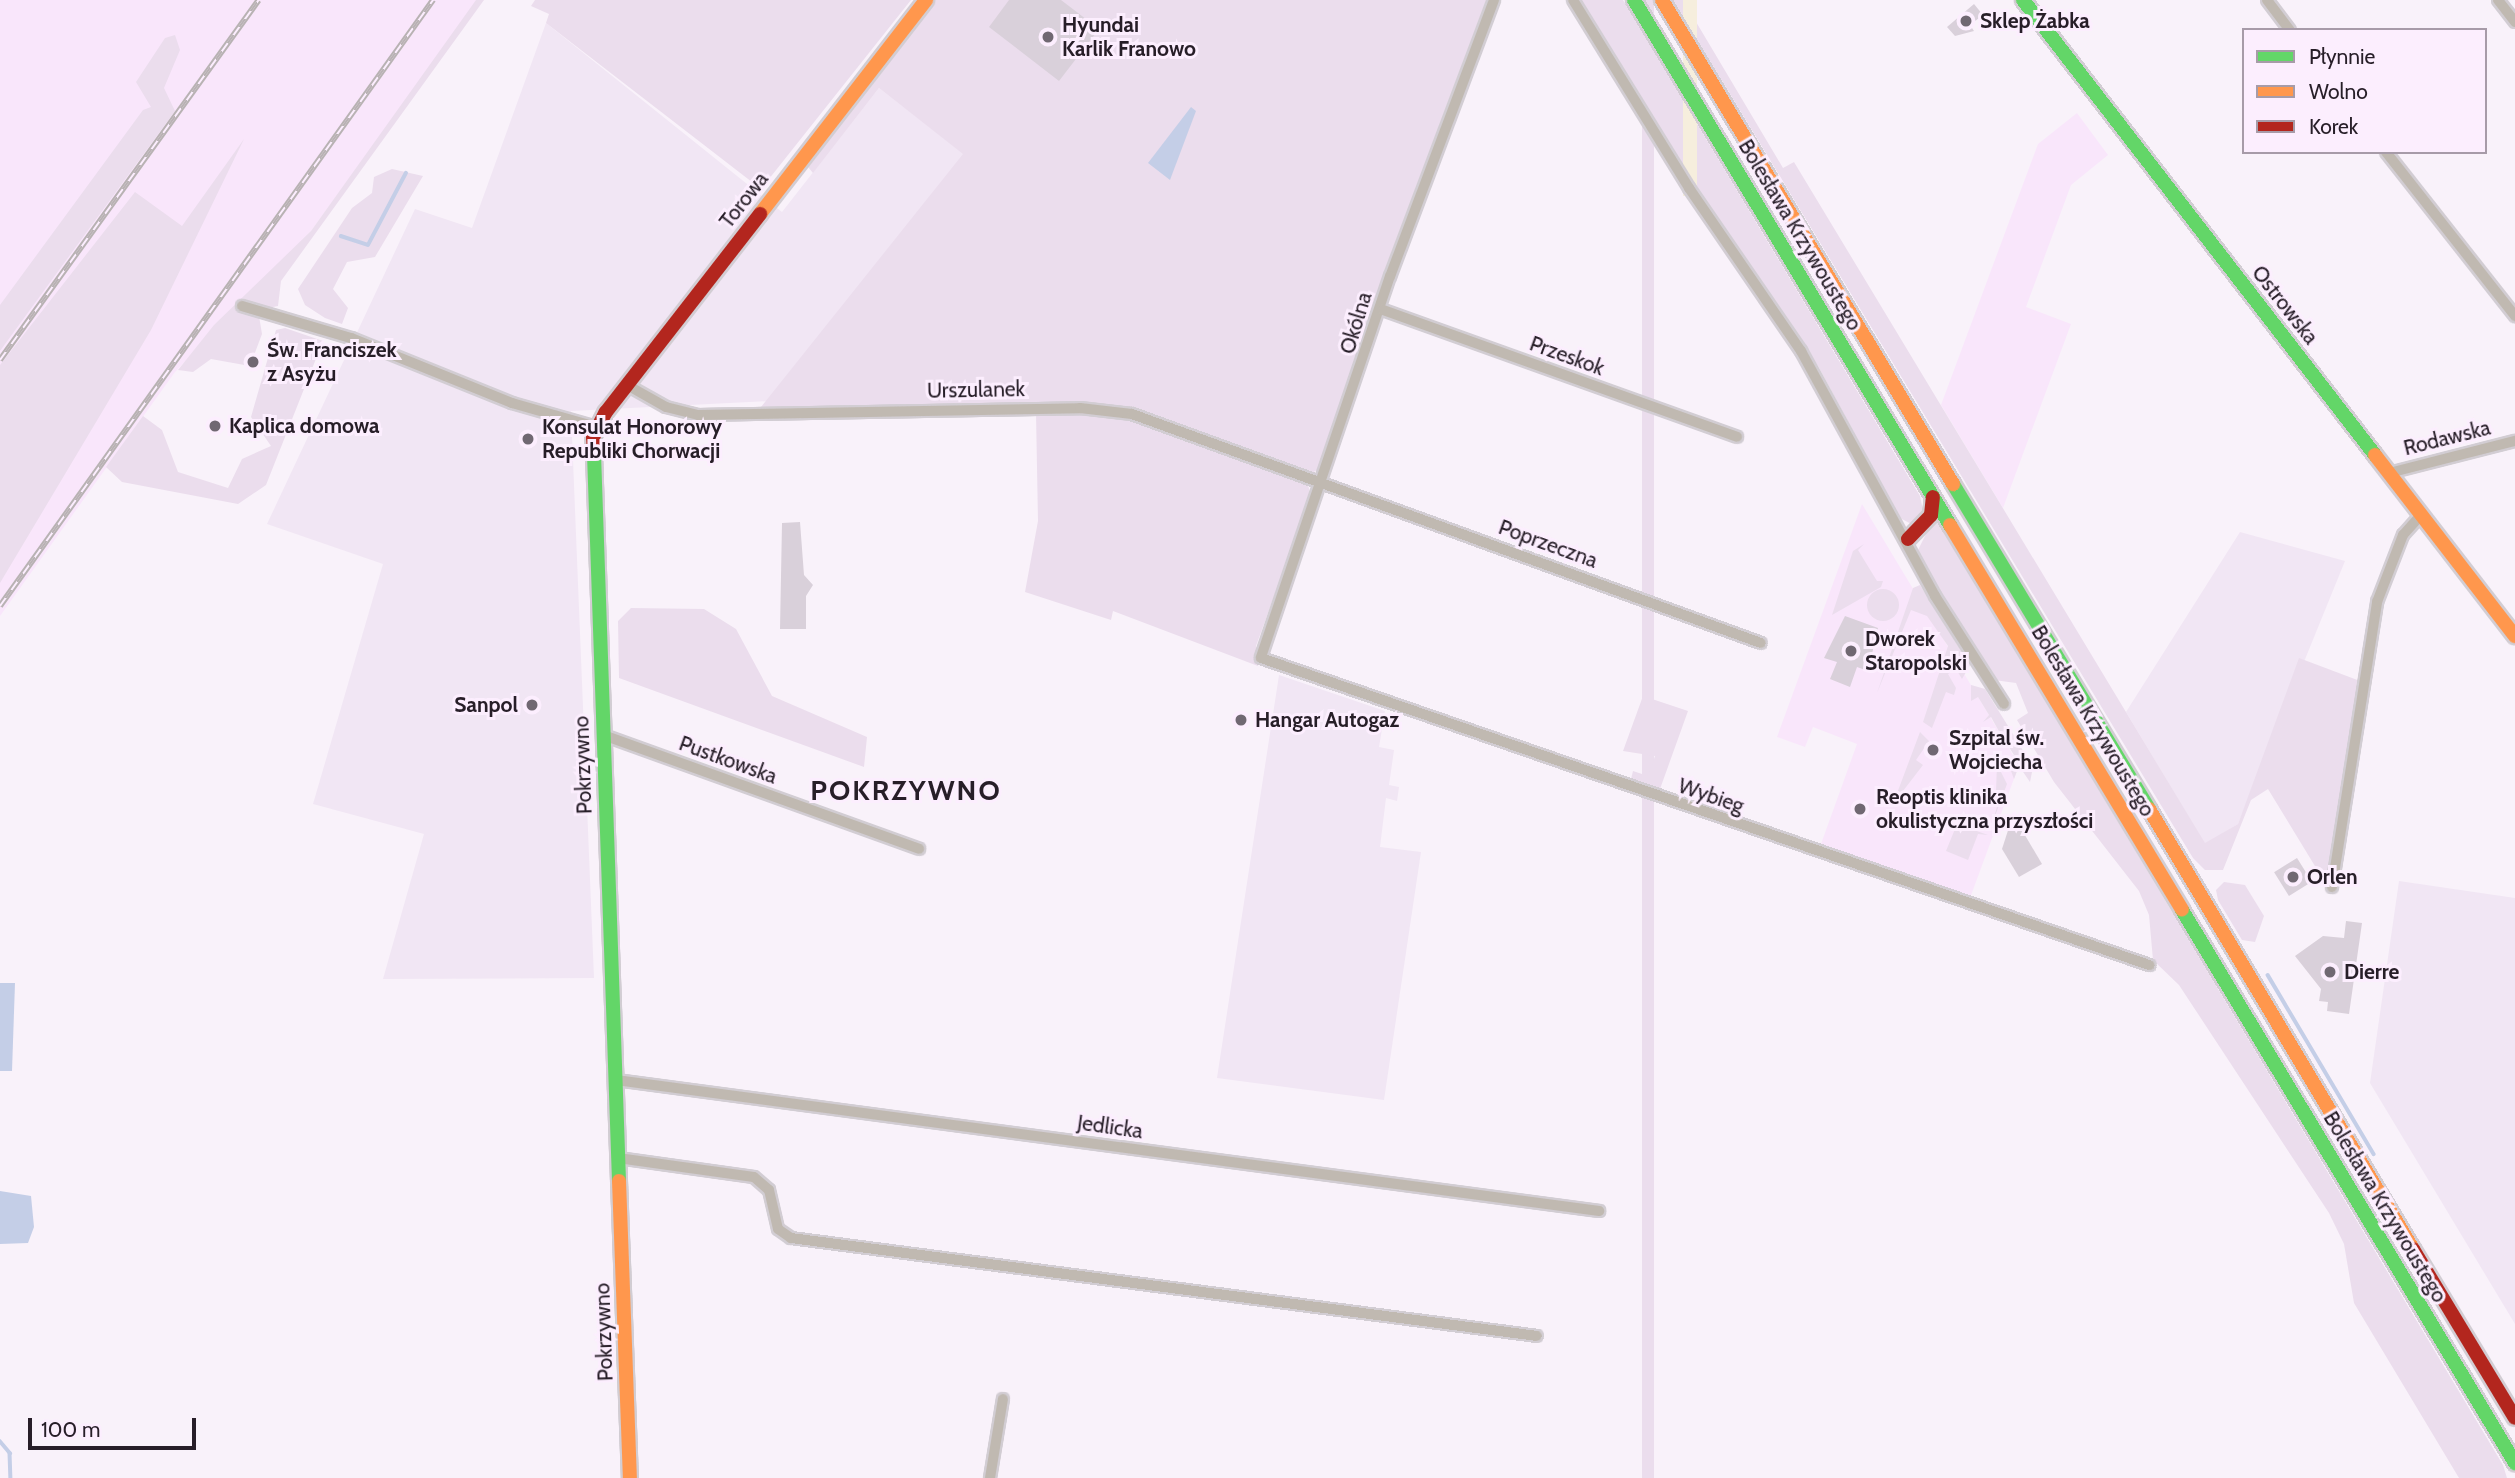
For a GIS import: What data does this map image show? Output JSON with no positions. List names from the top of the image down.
{
  "streets": {
    "main road": [
      "Torowa",
      "Bolesława Krzywoustego",
      "Ostrowska",
      "Pokrzywno"
    ],
    "street": [
      "Okólna",
      "Przeskok",
      "Urszulanek",
      "Rodawska",
      "Poprzeczna",
      "Pustkowska",
      "Wybieg",
      "Jedlicka"
    ]
  },
  "crossings": [
    ["Torowa", "Urszulanek"],
    ["Torowa", "Pokrzywno"],
    ["Ostrowska", "Rodawska"],
    ["Okólna", "Przeskok"],
    ["Okólna", "Urszulanek"],
    ["Okólna", "Poprzeczna"],
    ["Okólna", "Wybieg"],
    ["Urszulanek", "Poprzeczna"],
    ["Pustkowska", "Pokrzywno"],
    ["Pokrzywno", "Jedlicka"]
  ],
  "districts": ["POKRZYWNO"],
  "places": [
    "Sklep Żabka",
    "Hyundai Karlik Franowo",
    "Św. Franciszek z Asyżu",
    "Kaplica domowa",
    "Konsulat Honorowy Republiki Chorwacji",
    "Dworek Staropolski",
    "Sanpol",
    "Hangar Autogaz",
    "Szpital św. Wojciecha",
    "Reoptis klinika okulistyczna przyszłości",
    "Orlen",
    "Dierre"
  ],
  "legend": ["Płynnie", "Wolno", "Korek"],
  "scale_bar": "100 m"
}
